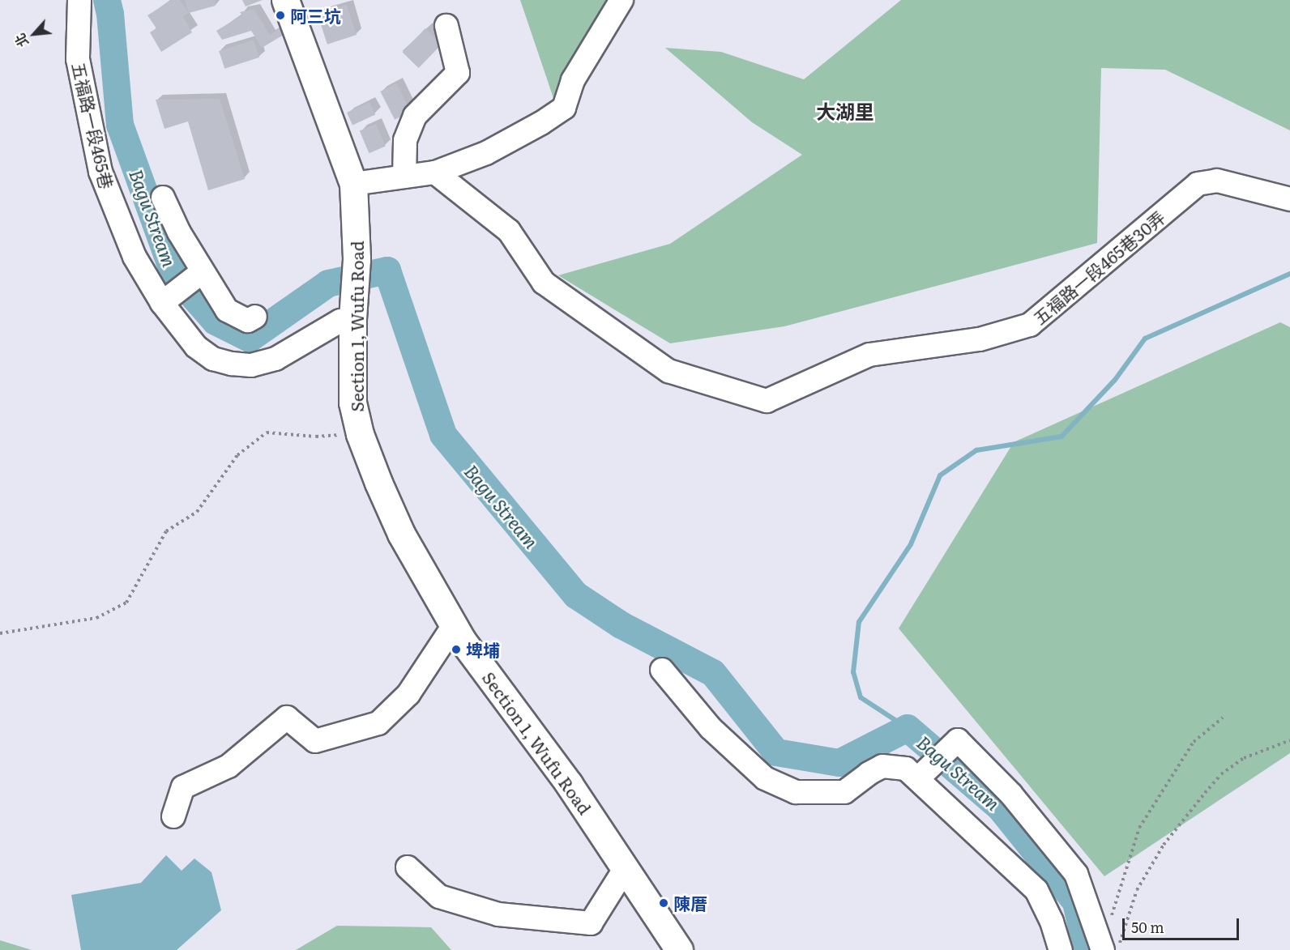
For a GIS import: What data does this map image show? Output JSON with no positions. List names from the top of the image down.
{
  "streets": {
    "main road": ["Section 1, Wufu Road"],
    "lane": ["五福路一段465巷", "五福路一段465巷30弄"]
  },
  "crossings": [
    ["五福路一段465巷", "Section 1, Wufu Road"]
  ],
  "districts": ["大湖里"],
  "water": ["Bagu Stream"],
  "places": ["阿三坑", "埤埔", "陳厝"],
  "scale_bar": "50 m",
  "north": "bottom left"
}
